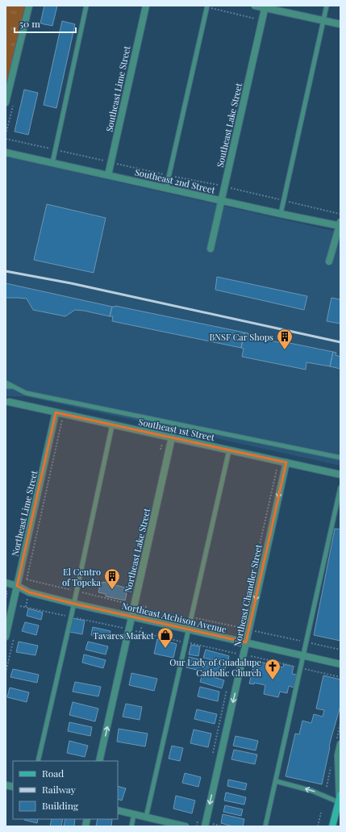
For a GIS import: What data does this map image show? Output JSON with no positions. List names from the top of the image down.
{
  "streets": {
    "street": [
      "Southeast Lime Street",
      "Southeast Lake Street",
      "Southeast 2nd Street",
      "Southeast 1st Street",
      "Northeast Lime Street",
      "Northeast Lake Street",
      "Northeast Chandler Street",
      "Northeast Atchison Avenue"
    ]
  },
  "crossings": [
    ["Southeast Lime Street", "Southeast 2nd Street"],
    ["Southeast Lake Street", "Southeast 2nd Street"],
    ["Southeast 1st Street", "Northeast Lime Street"],
    ["Southeast 1st Street", "Northeast Lake Street"],
    ["Southeast 1st Street", "Northeast Chandler Street"],
    ["Northeast Lime Street", "Northeast Atchison Avenue"],
    ["Northeast Lake Street", "Northeast Atchison Avenue"],
    ["Northeast Chandler Street", "Northeast Atchison Avenue"]
  ],
  "one_way": ["Northeast Lake Street", "Northeast Chandler Street"],
  "places": {
    "building": ["BNSF Car Shops", "El Centro of Topeka"],
    "shop": ["Tavares Market"],
    "church": ["Our Lady of Guadalupe Catholic Church"]
  },
  "legend": ["Road", "Railway", "Building"],
  "scale_bar": "50 m"
}
